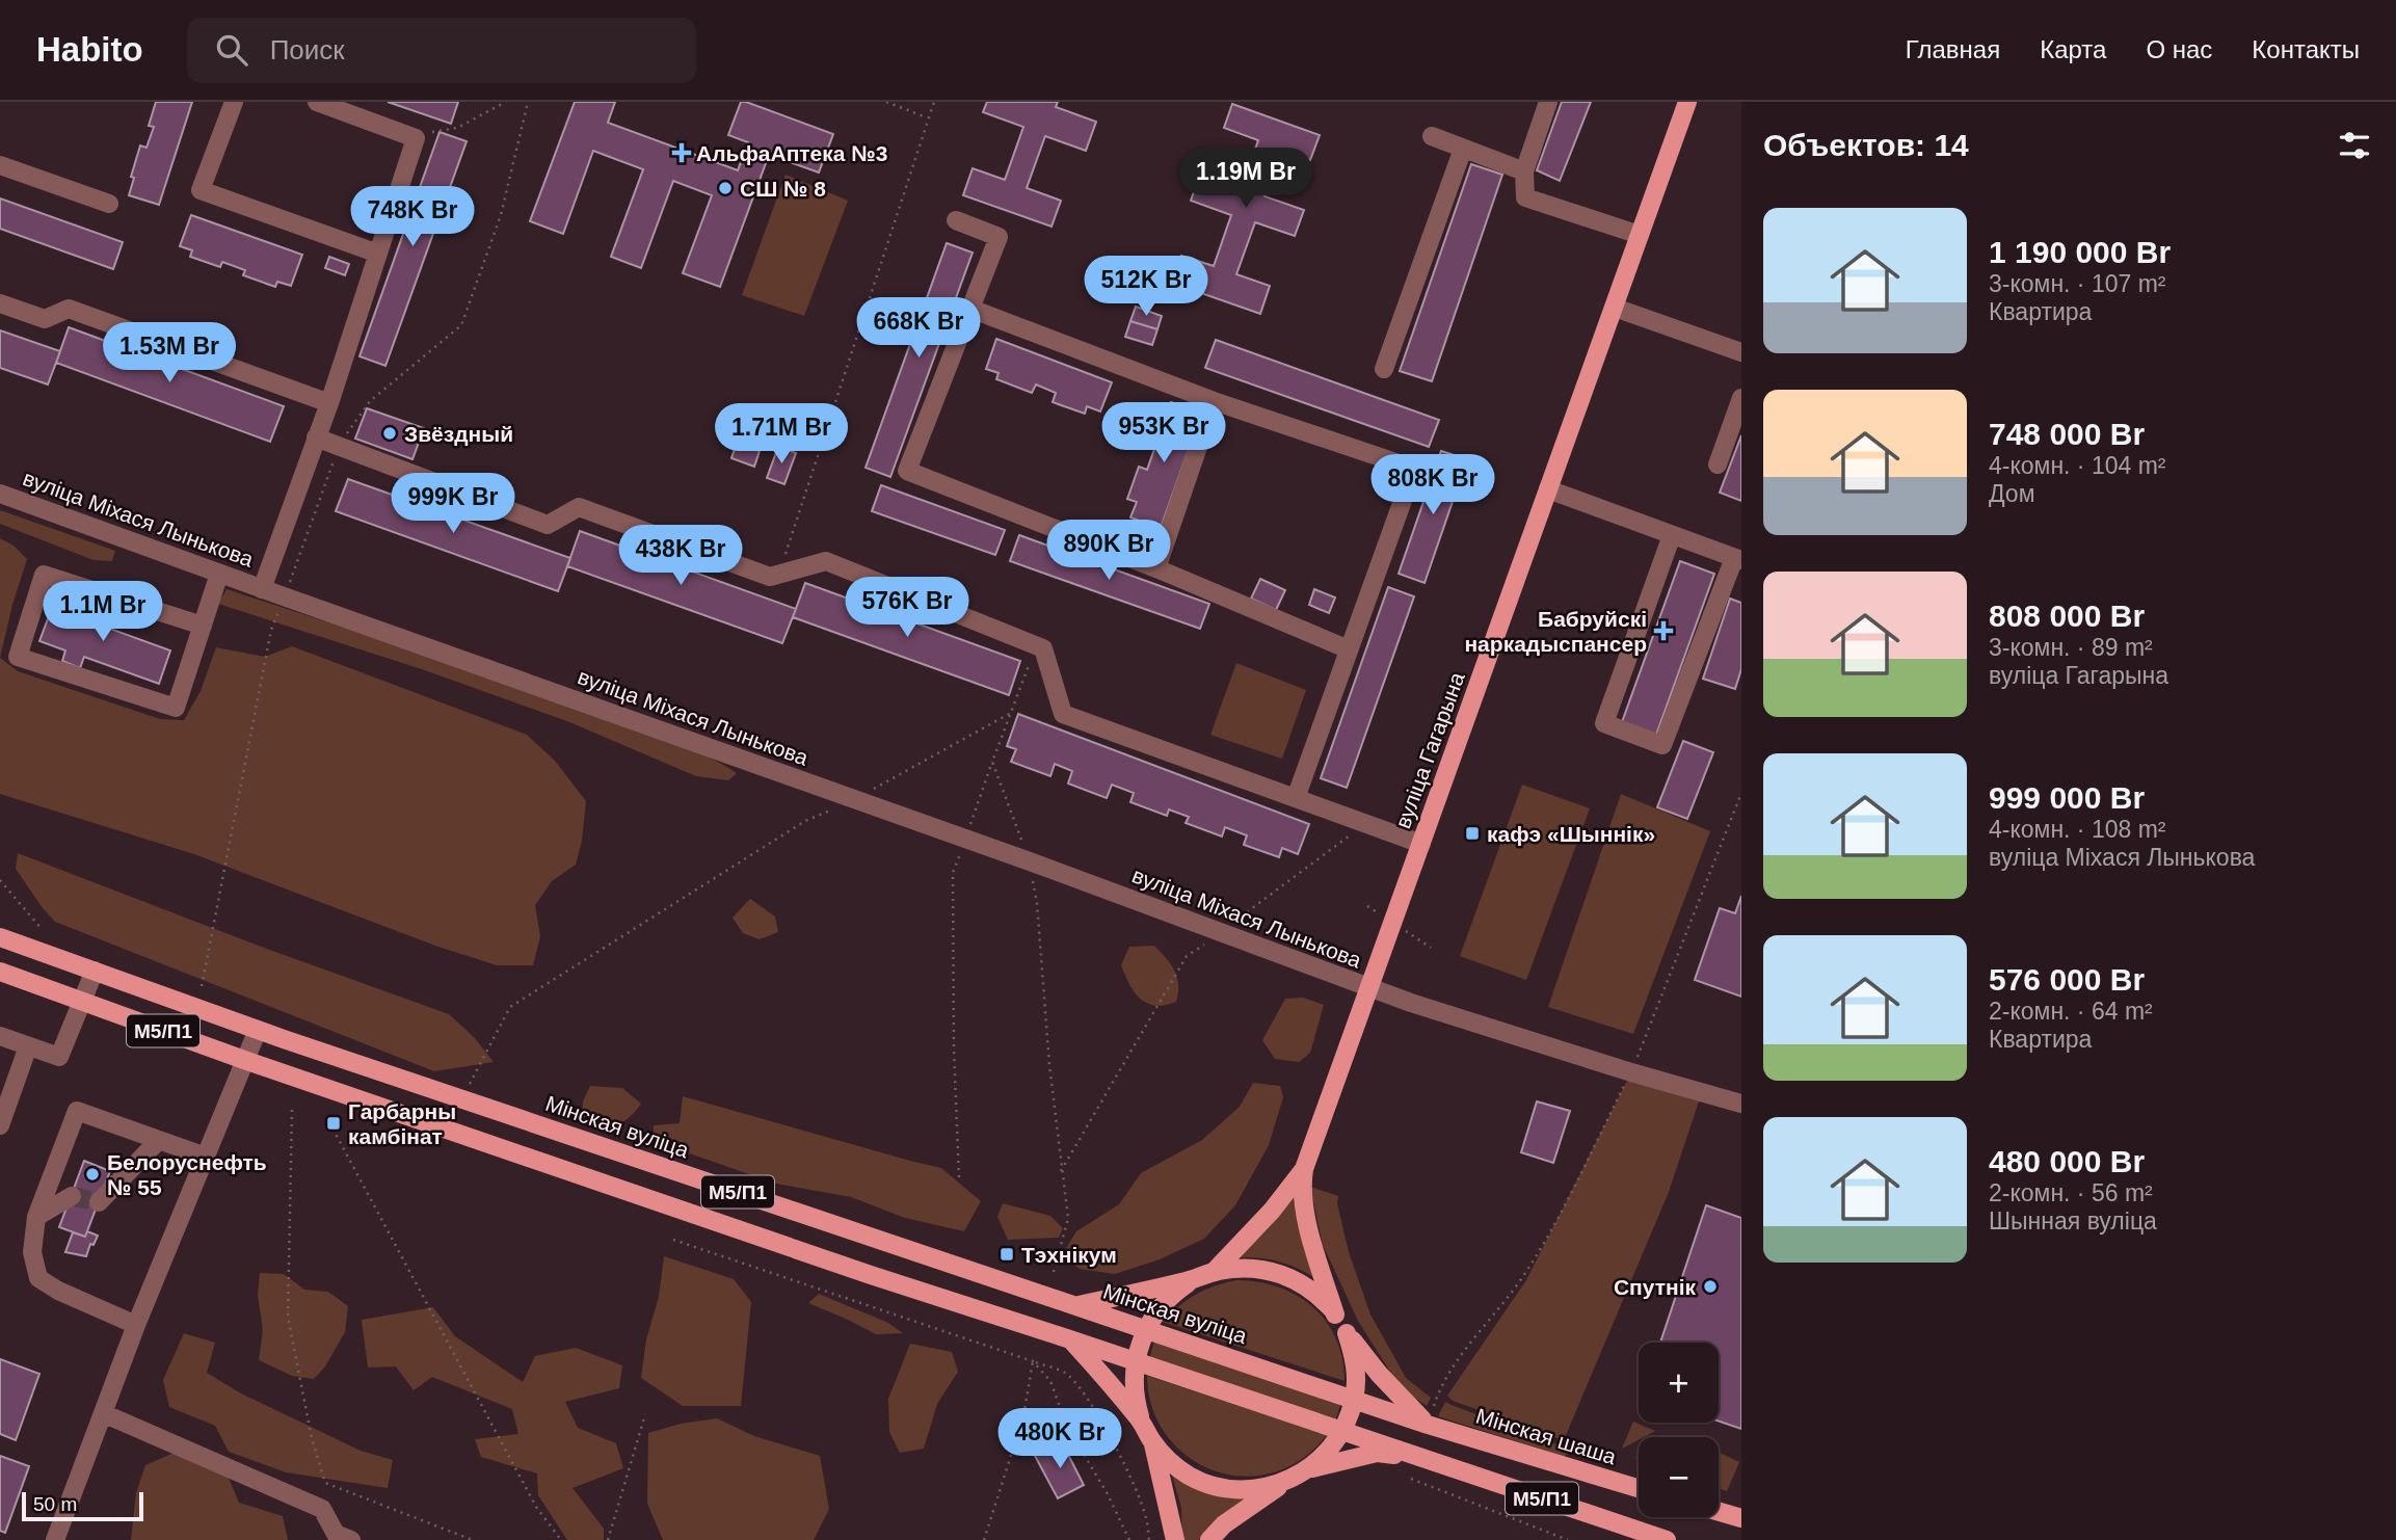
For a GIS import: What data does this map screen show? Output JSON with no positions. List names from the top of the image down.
{
  "streets": {
    "main road": [
      "вуліца Гагарына",
      "М5/П1",
      "Мінская вуліца",
      "Мінская шаша"
    ],
    "street": ["вуліца Міхася Лынькова"]
  },
  "crossings": [
    ["вуліца Міхася Лынькова", "вуліца Гагарына"],
    ["Мінская вуліца", "Мінская шаша"]
  ],
  "places": {
    "health": ["АльфаАптека №3", "Бабруйскі наркадыспансер"],
    "other": [
      "СШ № 8",
      "Звёздный",
      "Белоруснефть № 55",
      "Спутнік"
    ],
    "transit": ["кафэ «Шыннік»", "Гарбарны камбінат", "Тэхнікум"]
  },
  "scale_bar": "50 m",
  "page": {
    "header": "Habito",
    "search": "Поиск",
    "nav": [
      "Главная",
      "Карта",
      "О нас",
      "Контакты"
    ],
    "heading": "Объектов: 14",
    "price": [
      "1.19M Br",
      "748K Br",
      "512K Br",
      "668K Br",
      "1.53M Br",
      "953K Br",
      "1.71M Br",
      "808K Br",
      "999K Br",
      "890K Br",
      "438K Br",
      "576K Br",
      "1.1M Br",
      "480K Br"
    ],
    "list": [
      {
        "name": "1 190 000 Br",
        "note": "3-комн. · 107 m² · Квартира"
      },
      {
        "name": "748 000 Br",
        "note": "4-комн. · 104 m² · Дом"
      },
      {
        "name": "808 000 Br",
        "note": "3-комн. · 89 m² · вуліца Гагарына"
      },
      {
        "name": "999 000 Br",
        "note": "4-комн. · 108 m² · вуліца Міхася Лынькова"
      },
      {
        "name": "576 000 Br",
        "note": "2-комн. · 64 m² · Квартира"
      },
      {
        "name": "480 000 Br",
        "note": "2-комн. · 56 m² · Шынная вуліца"
      }
    ],
    "map_buttons": ["+", "−"],
    "scale": "50 m"
  }
}
